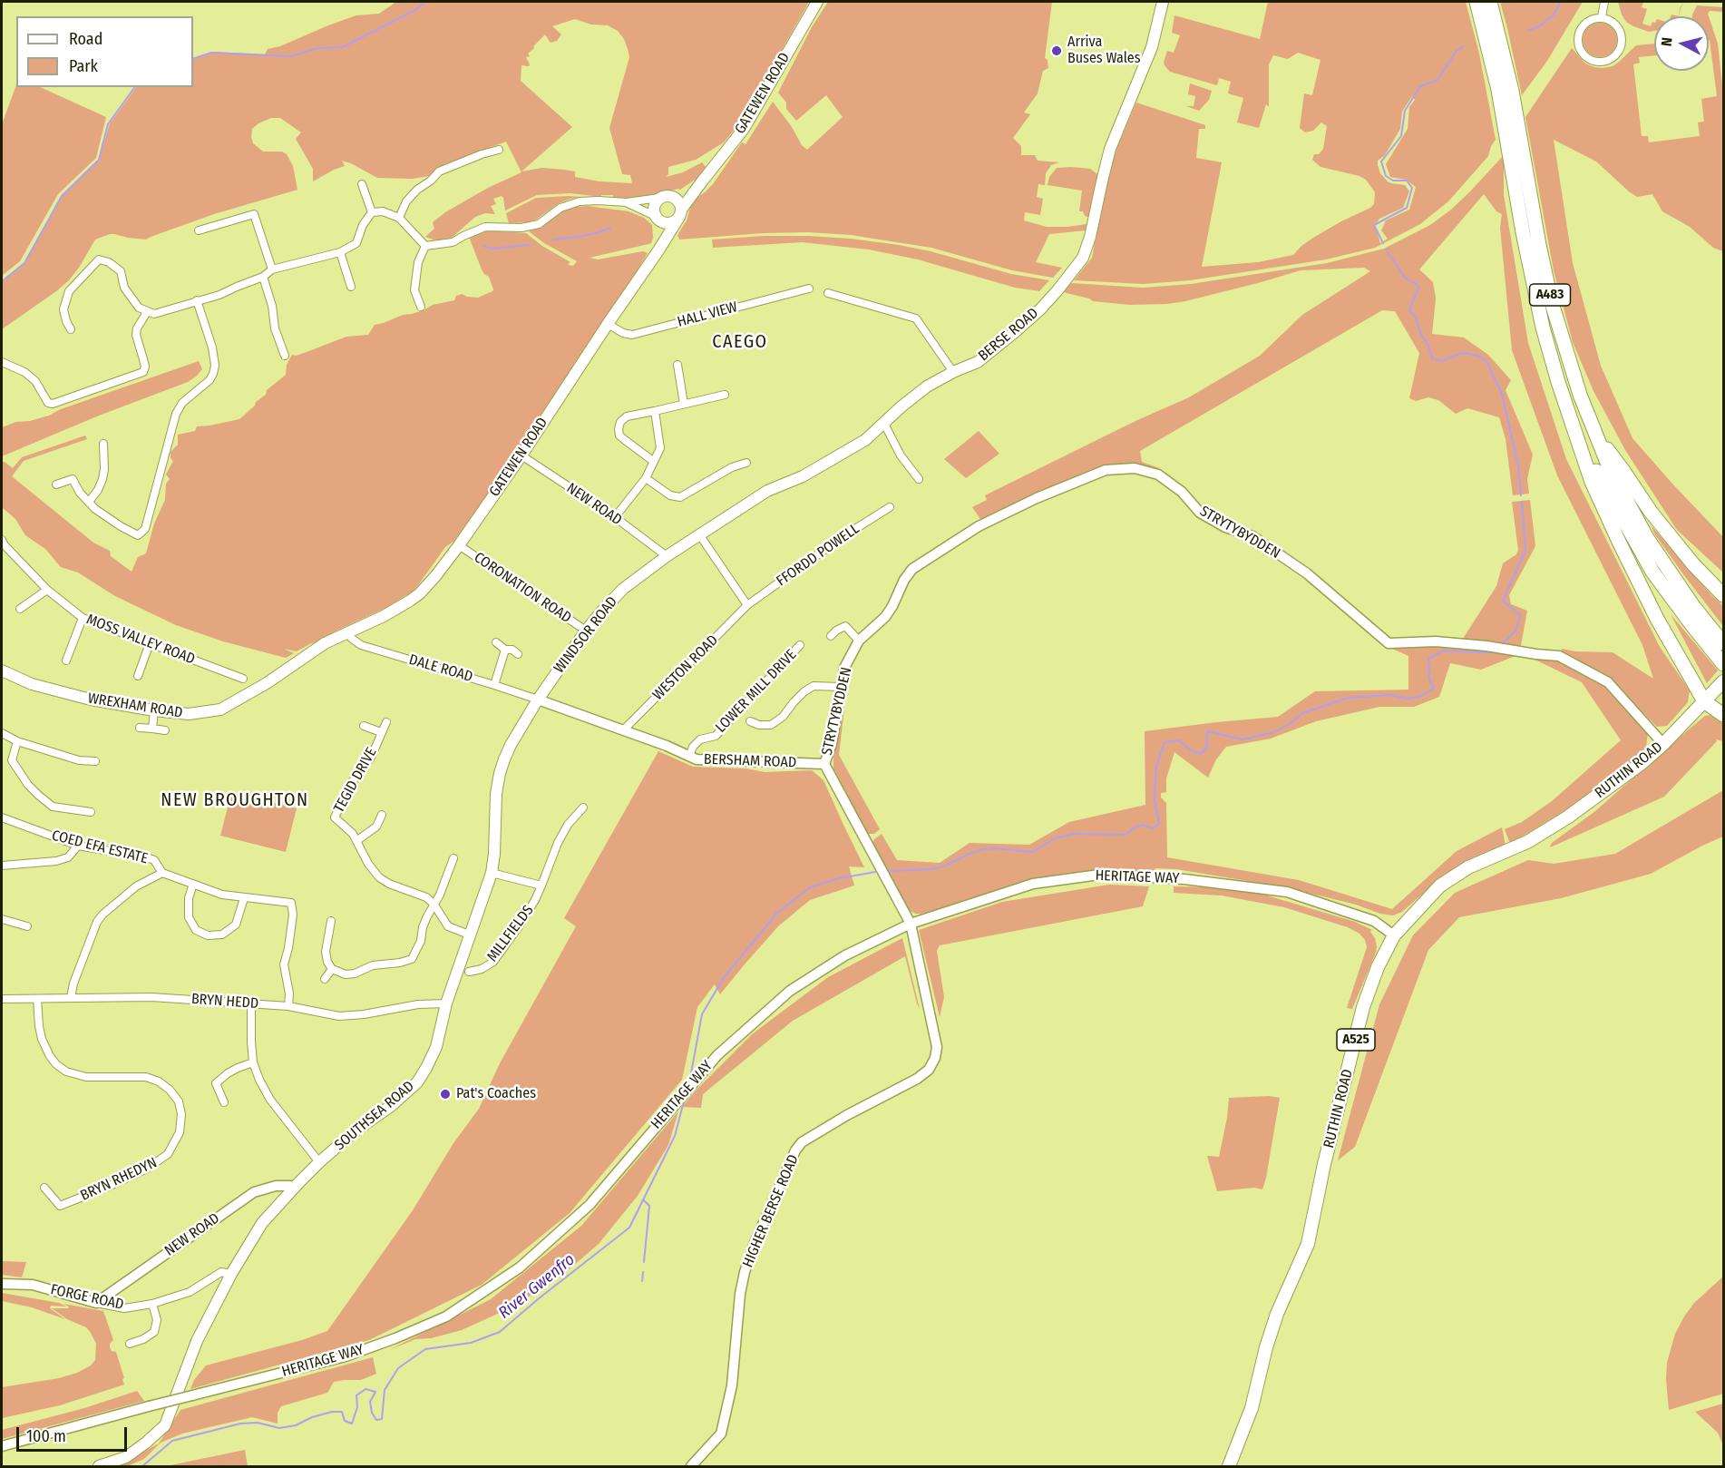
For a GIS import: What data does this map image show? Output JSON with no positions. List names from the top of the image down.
{
  "streets": {
    "highway": ["A483"],
    "main road": [
      "GATEWEN ROAD",
      "BERSE ROAD",
      "WINDSOR ROAD",
      "WREXHAM ROAD",
      "RUTHIN ROAD",
      "A525",
      "SOUTHSEA ROAD"
    ],
    "street": [
      "HALL VIEW",
      "NEW ROAD",
      "STRYTYBYDDEN",
      "FFORDD POWELL",
      "CORONATION ROAD",
      "MOSS VALLEY ROAD",
      "WESTON ROAD",
      "DALE ROAD",
      "LOWER MILL DRIVE",
      "BERSHAM ROAD",
      "TEGID DRIVE",
      "COED EFA ESTATE",
      "HERITAGE WAY",
      "MILLFIELDS",
      "BRYN HEDD",
      "BRYN RHEDYN",
      "HIGHER BERSE ROAD",
      "FORGE ROAD"
    ]
  },
  "crossings": [
    ["GATEWEN ROAD", "HALL VIEW"],
    ["GATEWEN ROAD", "NEW ROAD"],
    ["GATEWEN ROAD", "CORONATION ROAD"],
    ["GATEWEN ROAD", "DALE ROAD"],
    ["GATEWEN ROAD", "WREXHAM ROAD"],
    ["BERSE ROAD", "NEW ROAD"],
    ["BERSE ROAD", "WINDSOR ROAD"],
    ["NEW ROAD", "WINDSOR ROAD"],
    ["NEW ROAD", "SOUTHSEA ROAD"],
    ["NEW ROAD", "FORGE ROAD"],
    ["STRYTYBYDDEN", "BERSHAM ROAD"],
    ["STRYTYBYDDEN", "RUTHIN ROAD"],
    ["FFORDD POWELL", "WESTON ROAD"],
    ["CORONATION ROAD", "WINDSOR ROAD"],
    ["WINDSOR ROAD", "DALE ROAD"],
    ["WINDSOR ROAD", "BERSHAM ROAD"],
    ["WINDSOR ROAD", "SOUTHSEA ROAD"],
    ["WESTON ROAD", "BERSHAM ROAD"],
    ["DALE ROAD", "WREXHAM ROAD"],
    ["DALE ROAD", "BERSHAM ROAD"],
    ["DALE ROAD", "SOUTHSEA ROAD"],
    ["LOWER MILL DRIVE", "BERSHAM ROAD"],
    ["BERSHAM ROAD", "SOUTHSEA ROAD"],
    ["RUTHIN ROAD", "HERITAGE WAY"],
    ["TEGID DRIVE", "SOUTHSEA ROAD"],
    ["HERITAGE WAY", "HIGHER BERSE ROAD"],
    ["MILLFIELDS", "SOUTHSEA ROAD"],
    ["BRYN HEDD", "SOUTHSEA ROAD"],
    ["BRYN HEDD", "BRYN RHEDYN"],
    ["SOUTHSEA ROAD", "FORGE ROAD"]
  ],
  "districts": ["CAEGO", "NEW BROUGHTON"],
  "water": ["River Gwenfro"],
  "places": ["Arriva Buses Wales", "Pat's Coaches"],
  "legend": ["Road", "Park"],
  "scale_bar": "100 m",
  "north": "left"
}
